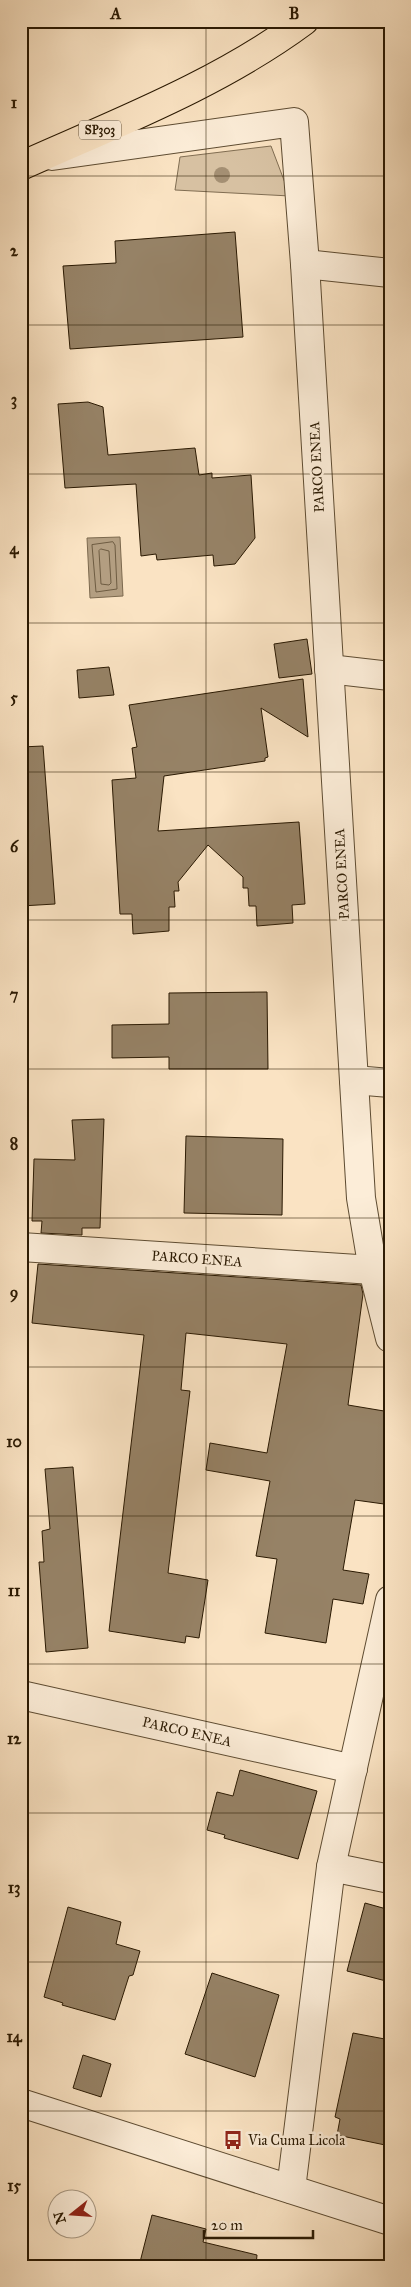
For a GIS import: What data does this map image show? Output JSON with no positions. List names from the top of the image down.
{
  "streets": {
    "main road": ["SP303"],
    "street": ["PARCO ENEA"]
  },
  "crossings": [
    ["SP303", "PARCO ENEA"]
  ],
  "places": {
    "bus stop": ["Via Cuma Licola"]
  },
  "scale_bar": "20 m",
  "north": "left",
  "grid": {
    "columns": ["A", "B"],
    "rows": [
      "1",
      "2",
      "3",
      "4",
      "5",
      "6",
      "7",
      "8",
      "9",
      "10",
      "11",
      "12",
      "13",
      "14",
      "15"
    ]
  }
}
